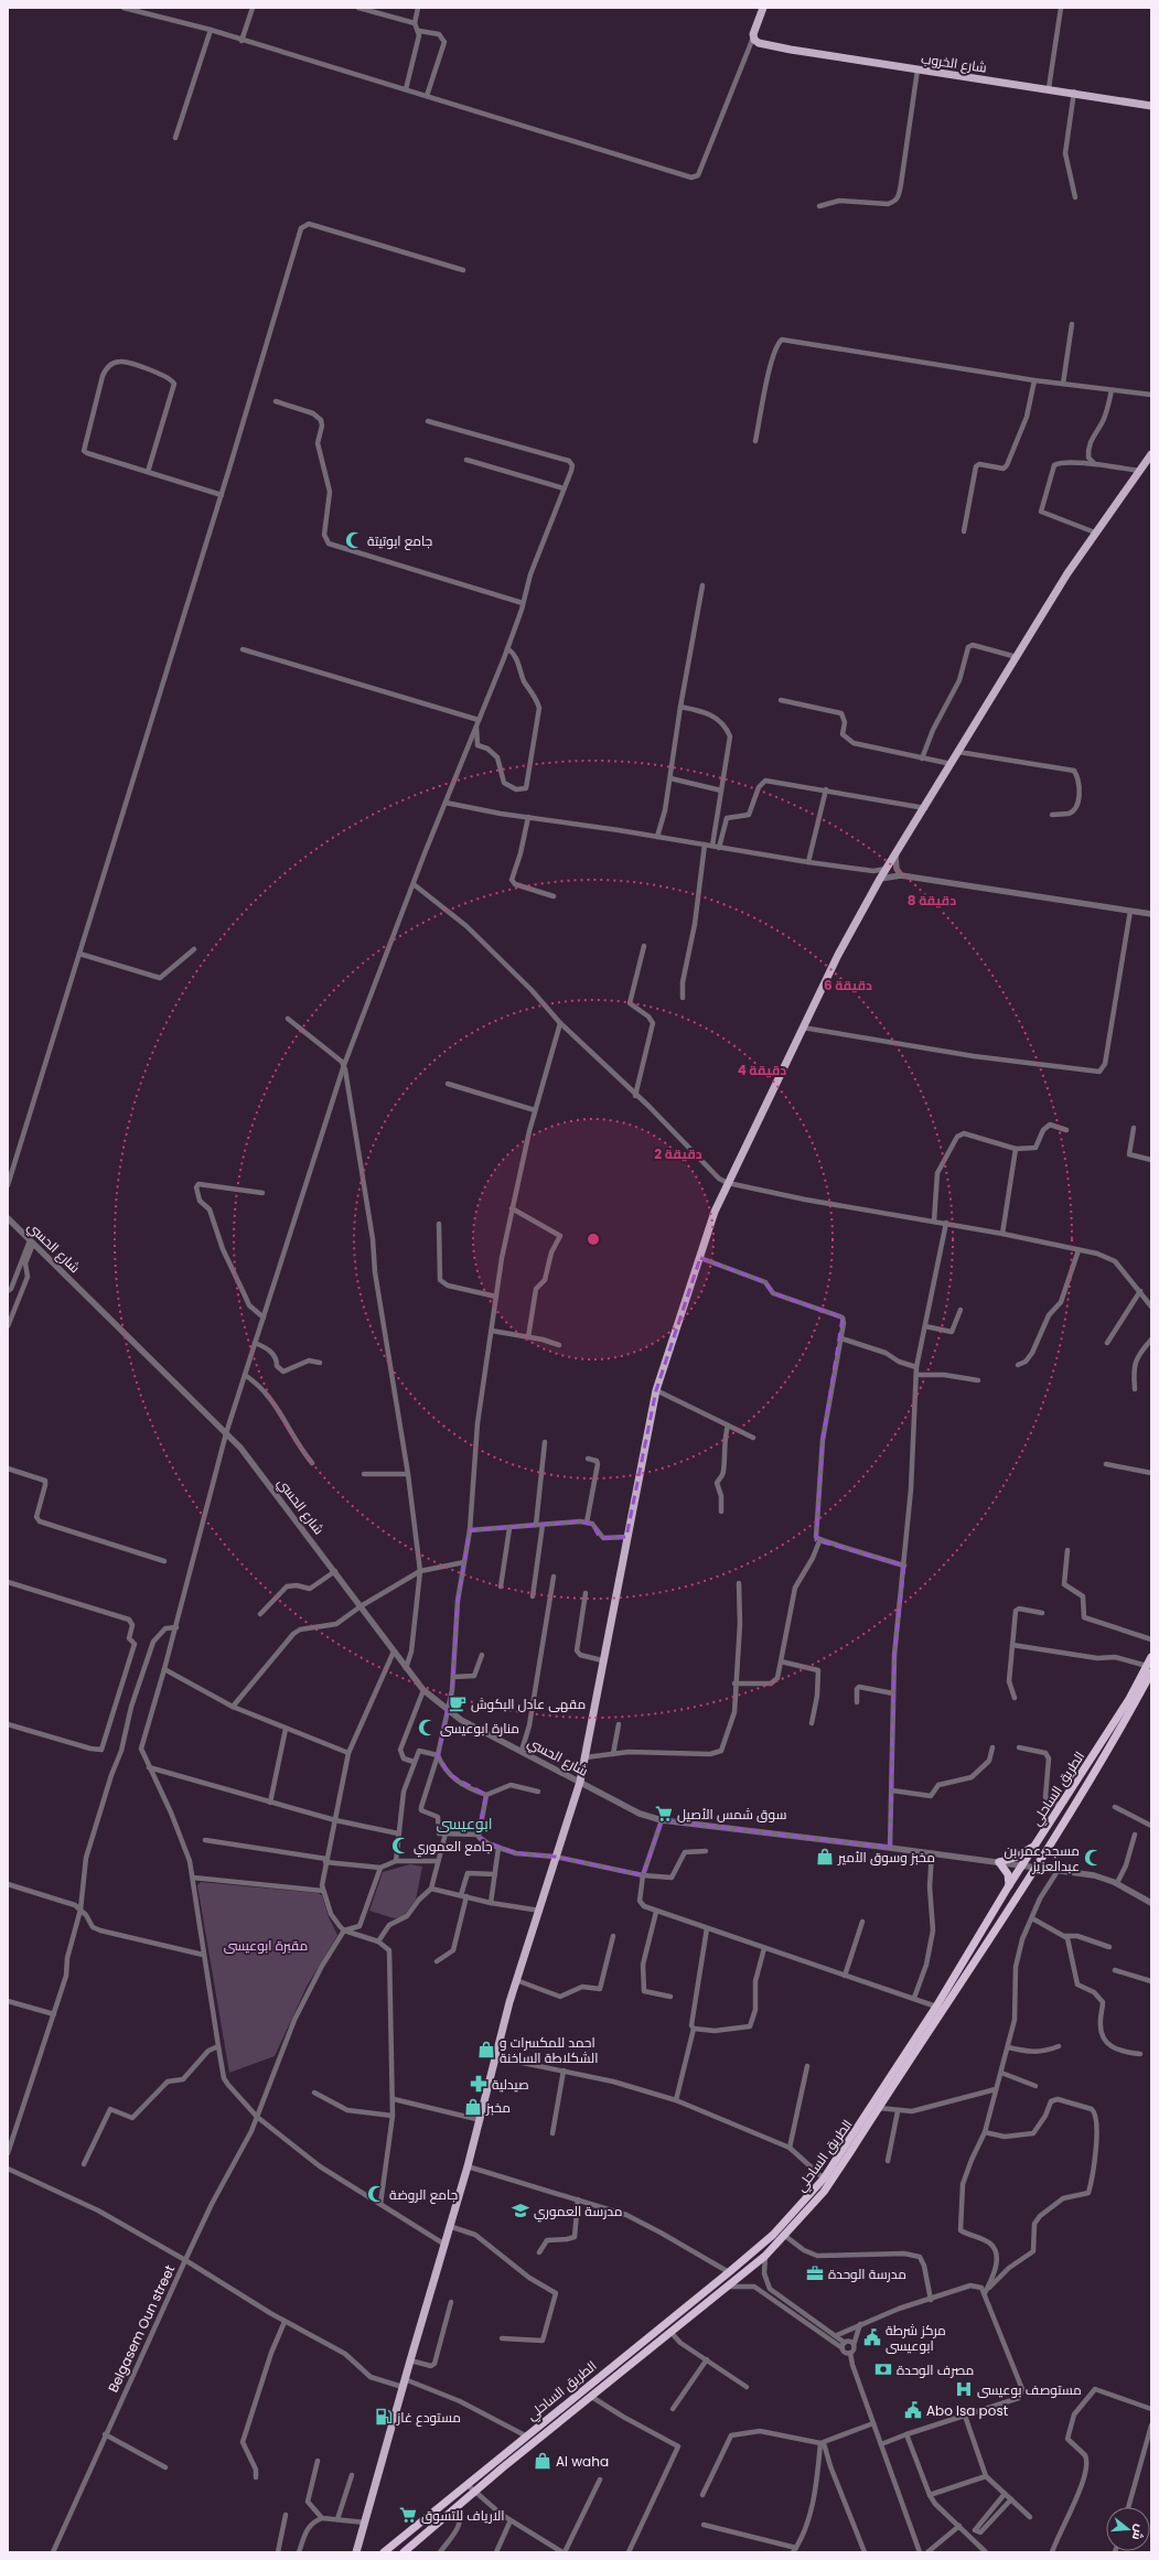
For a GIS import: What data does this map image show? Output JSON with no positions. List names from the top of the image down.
{
  "streets": {
    "highway": ["الطريق الساحلي"],
    "main road": ["شارع الخروب"],
    "street": ["شارع الحسي", "Belgasem Oun street"]
  },
  "crossings": [
    ["شارع الحسي", "الطريق الساحلي"]
  ],
  "districts": ["ابوعيسى"],
  "parks": ["مقبرة ابوعيسى"],
  "places": {
    "mosque": [
      "جامع ابوتيتة",
      "منارة ابوعيسى",
      "جامع العموري",
      "مسجد عمر بن عبدالعزيز",
      "جامع الروضة"
    ],
    "cafe": ["مقهى عادل البكوش"],
    "supermarket": ["سوق شمس الأصيل", "الارياف للتسوق"],
    "shop": [
      "مخبز وسوق الأمير",
      "احمد للمكسرات و الشكلاطة الساخنة",
      "مخبز",
      "Al waha"
    ],
    "pharmacy": ["صيدلية"],
    "school or university": ["مدرسة العموري"],
    "office": ["مدرسة الوحدة"],
    "public building": ["مركز شرطة ابوعيسى", "Abo Isa post"],
    "bank": ["مصرف الوحدة"],
    "hospital": ["مستوصف بوعيسى"],
    "fuel station": ["مستودع غاز"]
  },
  "north": "right",
  "rings": [
    "8 دقيقة",
    "6 دقيقة",
    "4 دقيقة",
    "2 دقيقة"
  ]
}
